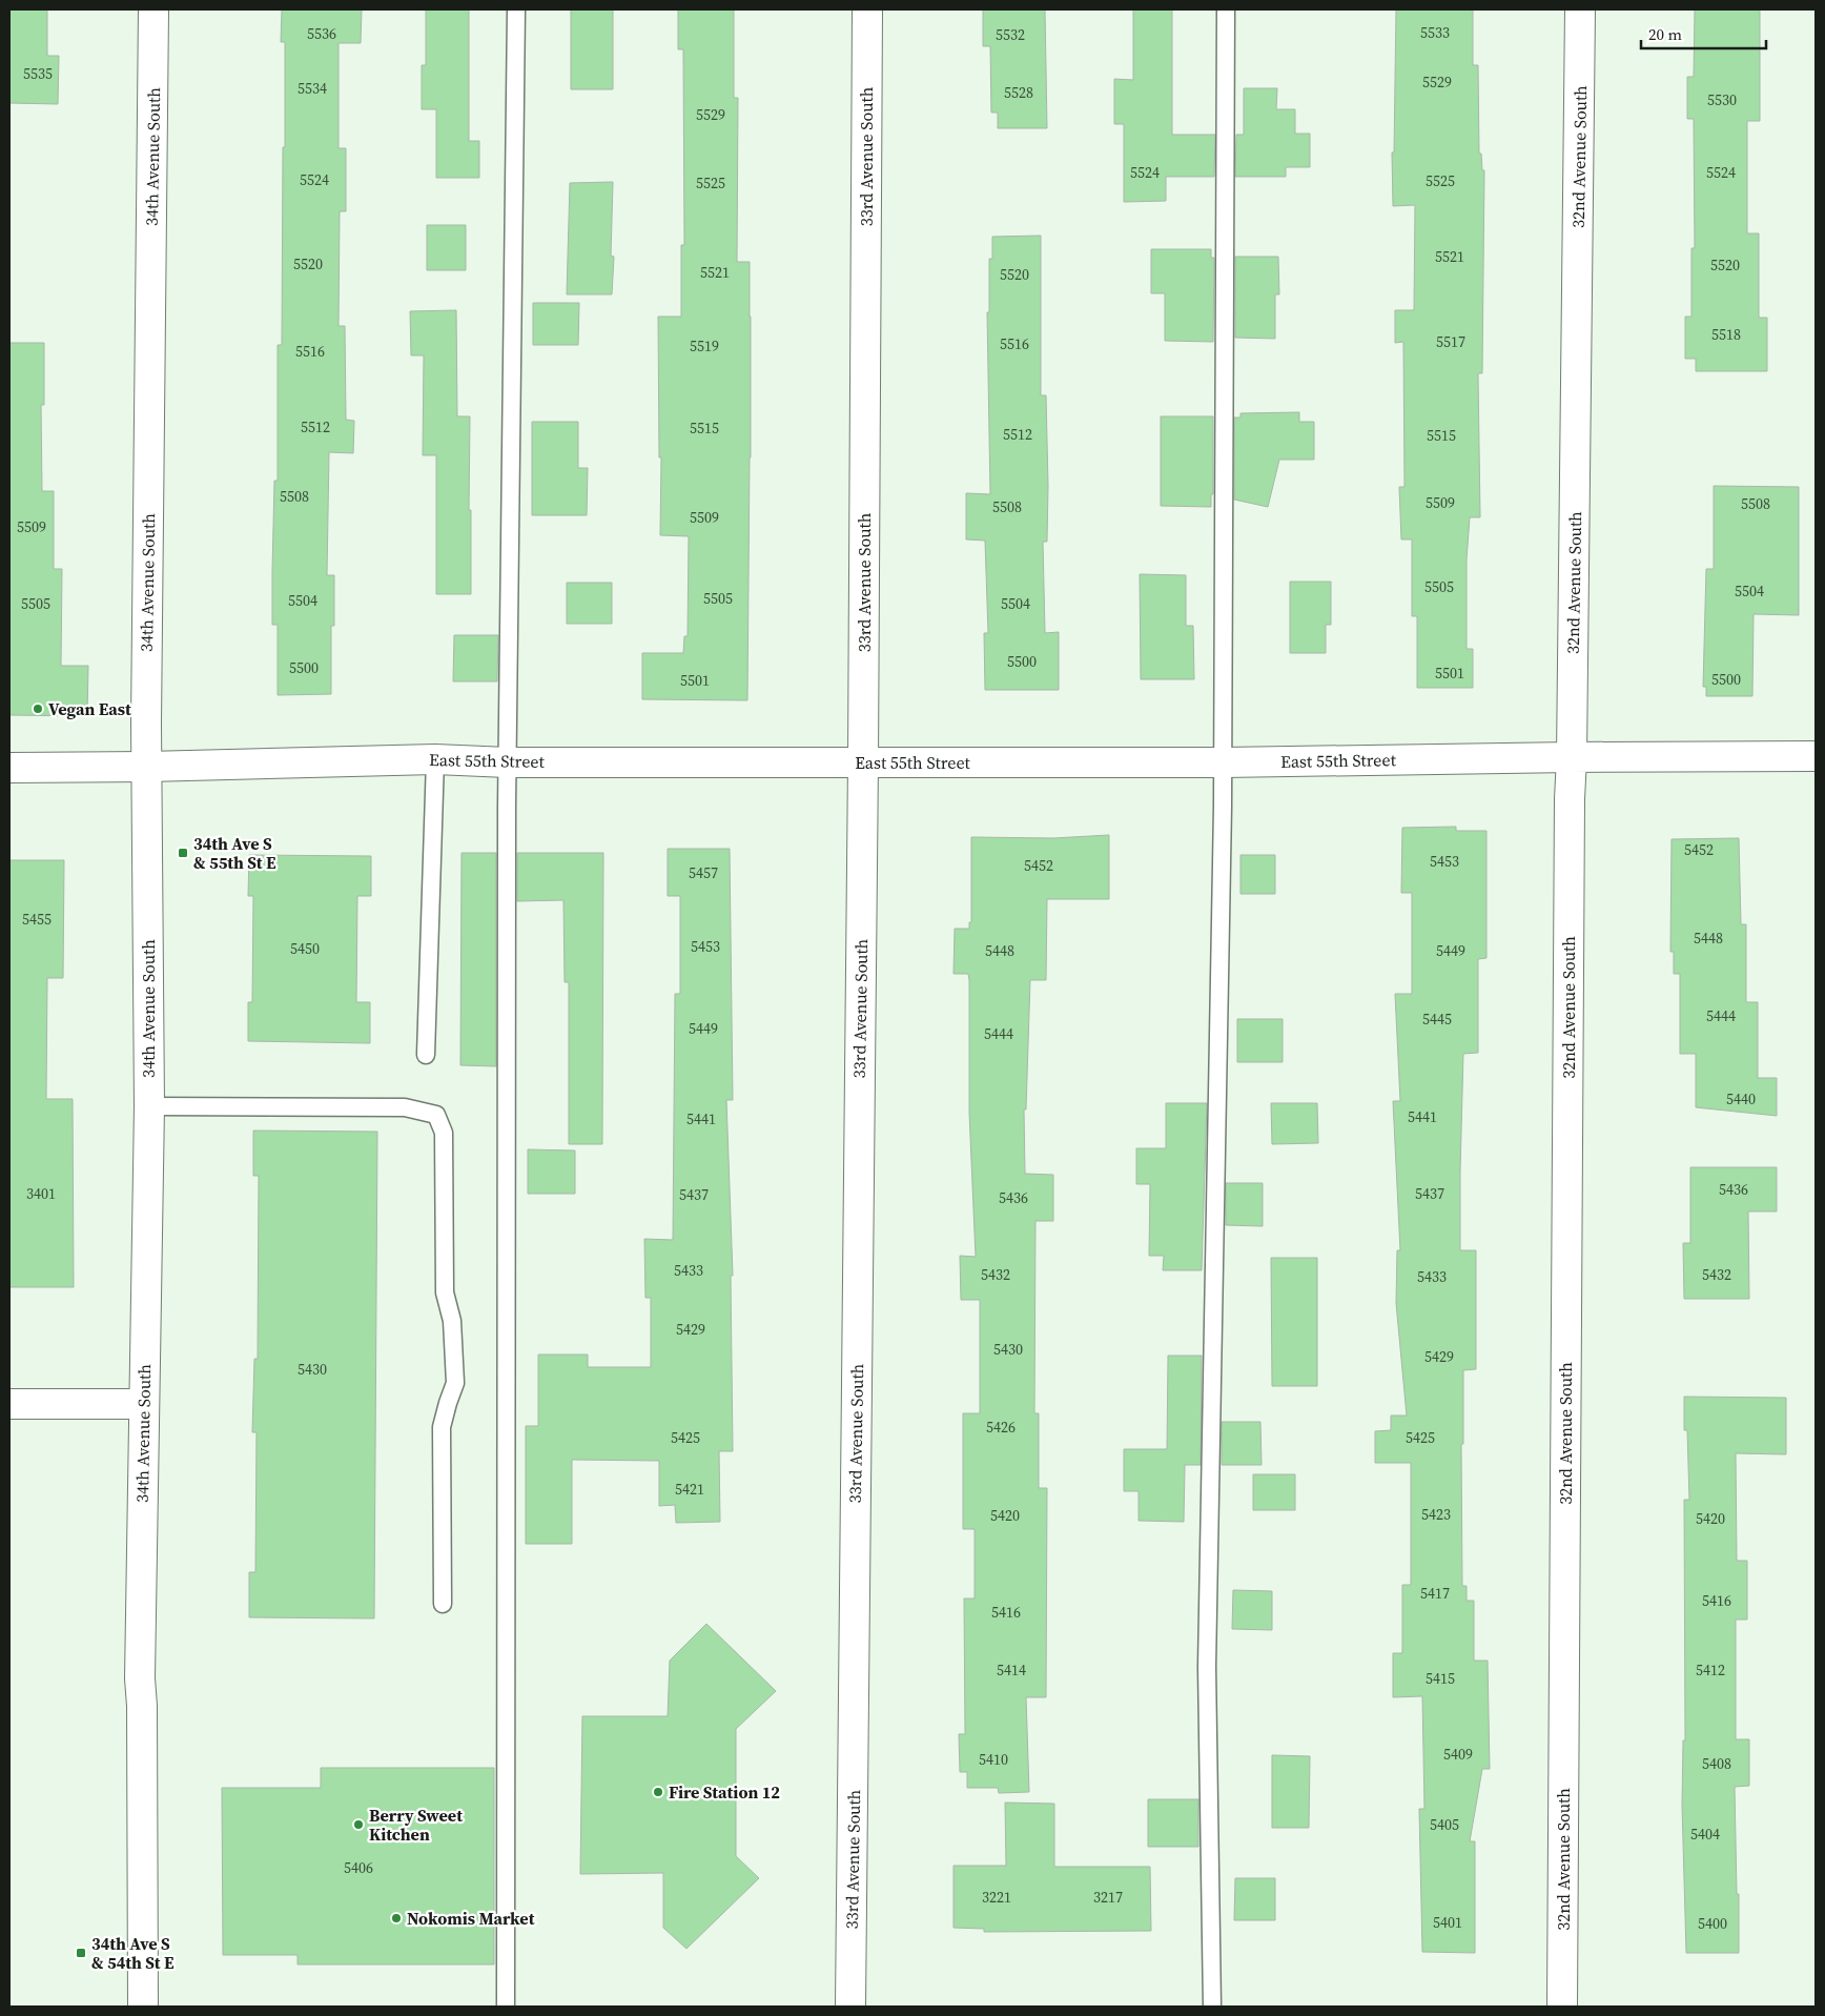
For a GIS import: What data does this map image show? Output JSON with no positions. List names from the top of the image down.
{
  "streets": {
    "street": [
      "34th Avenue South",
      "33rd Avenue South",
      "32nd Avenue South",
      "East 55th Street"
    ]
  },
  "crossings": [
    ["34th Avenue South", "East 55th Street"],
    ["33rd Avenue South", "East 55th Street"],
    ["32nd Avenue South", "East 55th Street"]
  ],
  "places": {
    "other": [
      "Vegan East",
      "Fire Station 12",
      "Berry Sweet Kitchen",
      "Nokomis Market"
    ],
    "transit": ["34th Ave S & 55th St E", "34th Ave S & 54th St E"]
  },
  "house_numbers": [
    "5533",
    "5536",
    "5532",
    "5535",
    "5529",
    "5534",
    "5528",
    "5530",
    "5529",
    "5524",
    "5524",
    "5524",
    "5525",
    "5525",
    "5521",
    "5520",
    "5520",
    "5521",
    "5520",
    "5518",
    "5517",
    "5516",
    "5519",
    "5516",
    "5512",
    "5515",
    "5512",
    "5515",
    "5508",
    "5509",
    "5508",
    "5508",
    "5509",
    "5509",
    "5505",
    "5504",
    "5505",
    "5504",
    "5505",
    "5504",
    "5500",
    "5500",
    "5501",
    "5500",
    "5501",
    "5452",
    "5453",
    "5452",
    "5457",
    "5455",
    "5448",
    "5453",
    "5450",
    "5448",
    "5449",
    "5444",
    "5445",
    "5449",
    "5444",
    "5440",
    "5441",
    "5441",
    "5436",
    "3401",
    "5437",
    "5437",
    "5436",
    "5433",
    "5432",
    "5432",
    "5433",
    "5429",
    "5430",
    "5429",
    "5430",
    "5426",
    "5425",
    "5425",
    "5421",
    "5423",
    "5420",
    "5420",
    "5417",
    "5416",
    "5416",
    "5414",
    "5412",
    "5415",
    "5409",
    "5410",
    "5408",
    "5405",
    "5404",
    "5406",
    "3221",
    "3217",
    "5401",
    "5400"
  ],
  "scale_bar": "20 m"
}
